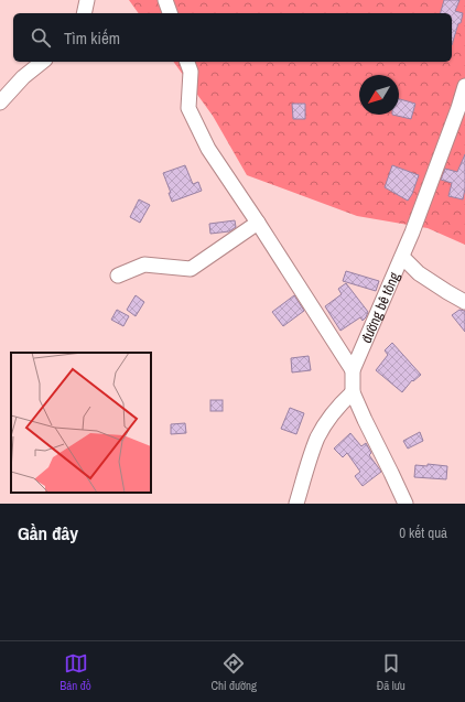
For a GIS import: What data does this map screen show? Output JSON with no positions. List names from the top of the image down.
{
  "streets": {
    "street": ["đường bê tông"]
  },
  "north": "bottom left",
  "page": {
    "search": "Tìm kiếm",
    "heading": ["Gần đây", "0 kết quả"],
    "nav": ["Bản đồ", "Chỉ đường", "Đã lưu"]
  }
}
